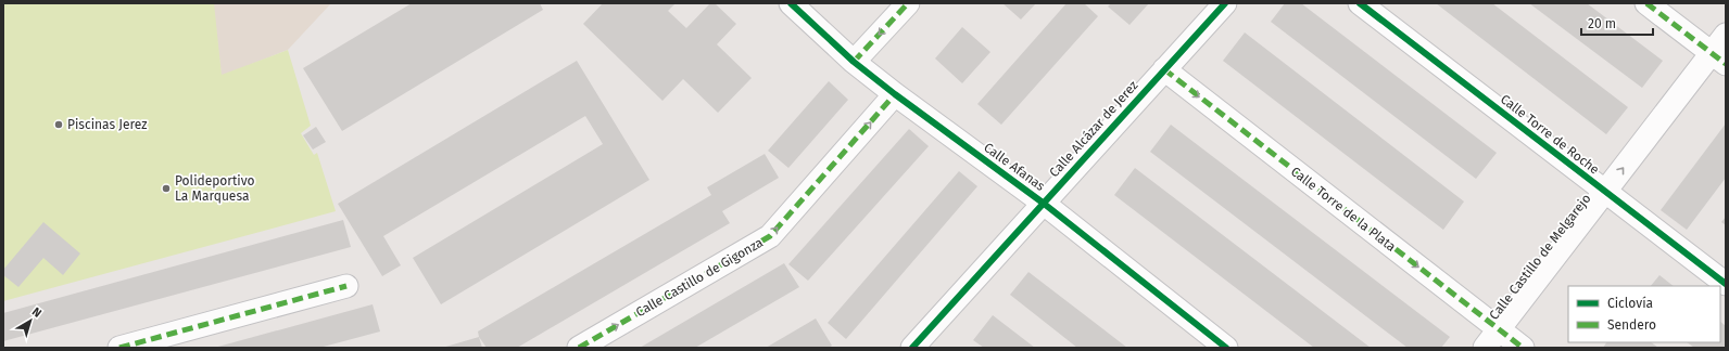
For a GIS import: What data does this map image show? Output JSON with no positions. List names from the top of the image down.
{
  "streets": {
    "street": [
      "Calle Alcázar de Jerez",
      "Calle Torre de Roche",
      "Calle Afanas",
      "Calle Torre de la Plata",
      "Calle Castillo de Melgarejo",
      "Calle Castillo de Gigonza"
    ]
  },
  "crossings": [
    ["Calle Alcázar de Jerez", "Calle Afanas"],
    ["Calle Alcázar de Jerez", "Calle Torre de la Plata"],
    ["Calle Torre de Roche", "Calle Castillo de Melgarejo"],
    ["Calle Afanas", "Calle Castillo de Gigonza"],
    ["Calle Torre de la Plata", "Calle Castillo de Melgarejo"]
  ],
  "one_way": ["Calle Torre de la Plata", "Calle Castillo de Melgarejo", "Calle Castillo de Gigonza"],
  "places": ["Piscinas Jerez", "Polideportivo La Marquesa"],
  "legend": ["Ciclovía", "Sendero"],
  "scale_bar": "20 m",
  "north": "top right"
}
